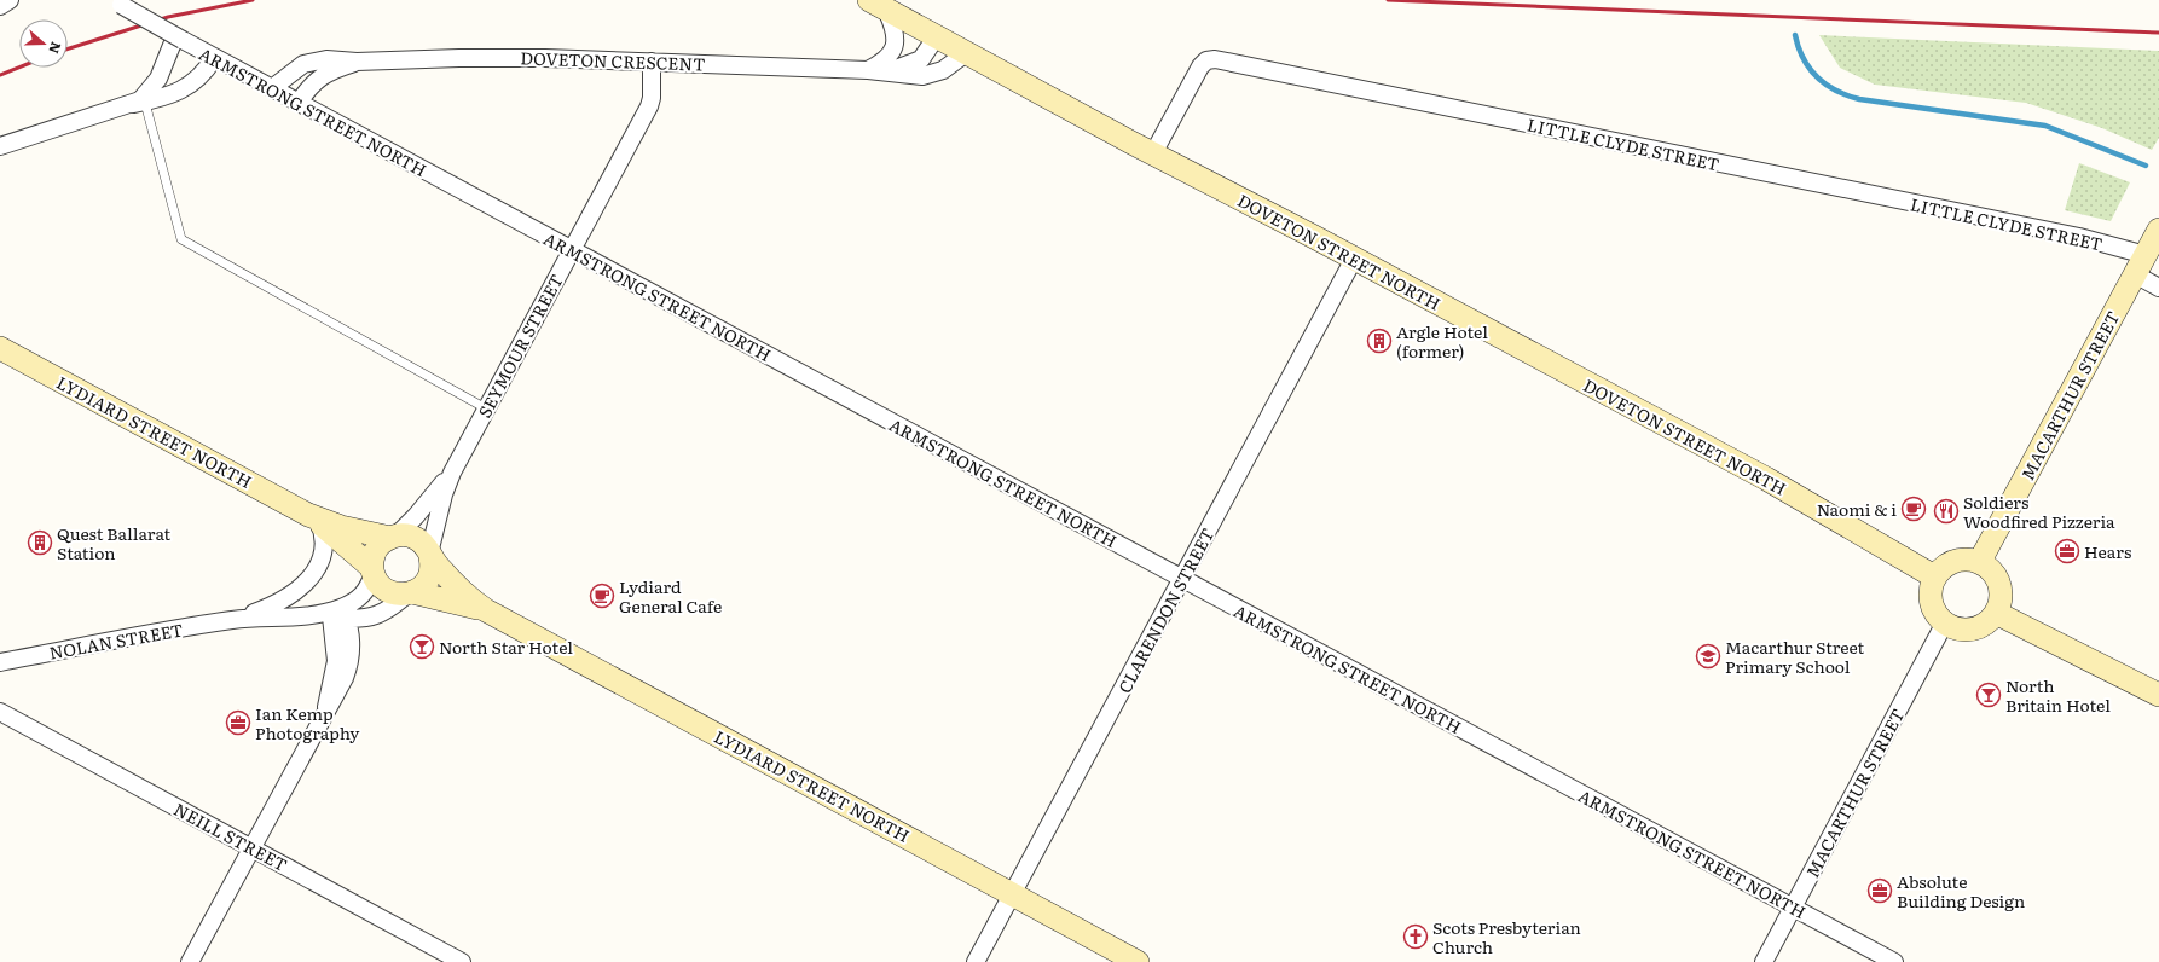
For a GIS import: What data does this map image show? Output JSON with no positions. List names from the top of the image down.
{
  "streets": {
    "main road": ["DOVETON STREET NORTH", "MACARTHUR STREET", "LYDIARD STREET NORTH"],
    "street": [
      "DOVETON CRESCENT",
      "ARMSTRONG STREET NORTH",
      "LITTLE CLYDE STREET",
      "SEYMOUR STREET",
      "CLARENDON STREET",
      "NOLAN STREET",
      "NEILL STREET"
    ]
  },
  "crossings": [
    ["DOVETON CRESCENT", "ARMSTRONG STREET NORTH"],
    ["DOVETON CRESCENT", "DOVETON STREET NORTH"],
    ["DOVETON CRESCENT", "SEYMOUR STREET"],
    ["ARMSTRONG STREET NORTH", "SEYMOUR STREET"],
    ["ARMSTRONG STREET NORTH", "MACARTHUR STREET"],
    ["ARMSTRONG STREET NORTH", "CLARENDON STREET"],
    ["LITTLE CLYDE STREET", "DOVETON STREET NORTH"],
    ["LITTLE CLYDE STREET", "MACARTHUR STREET"],
    ["DOVETON STREET NORTH", "MACARTHUR STREET"],
    ["DOVETON STREET NORTH", "CLARENDON STREET"],
    ["SEYMOUR STREET", "LYDIARD STREET NORTH"],
    ["SEYMOUR STREET", "NOLAN STREET"],
    ["LYDIARD STREET NORTH", "CLARENDON STREET"],
    ["LYDIARD STREET NORTH", "NOLAN STREET"]
  ],
  "places": {
    "building": ["Argle Hotel (former)", "Quest Ballarat Station"],
    "cafe": ["Naomi & i", "Lydiard General Cafe"],
    "restaurant": ["Soldiers Woodfired Pizzeria"],
    "office": ["Hears", "Ian Kemp Photography", "Absolute Building Design"],
    "bar": ["North Star Hotel", "North Britain Hotel"],
    "school or university": ["Macarthur Street Primary School"],
    "church": ["Scots Presbyterian Church"]
  },
  "north": "right"
}
